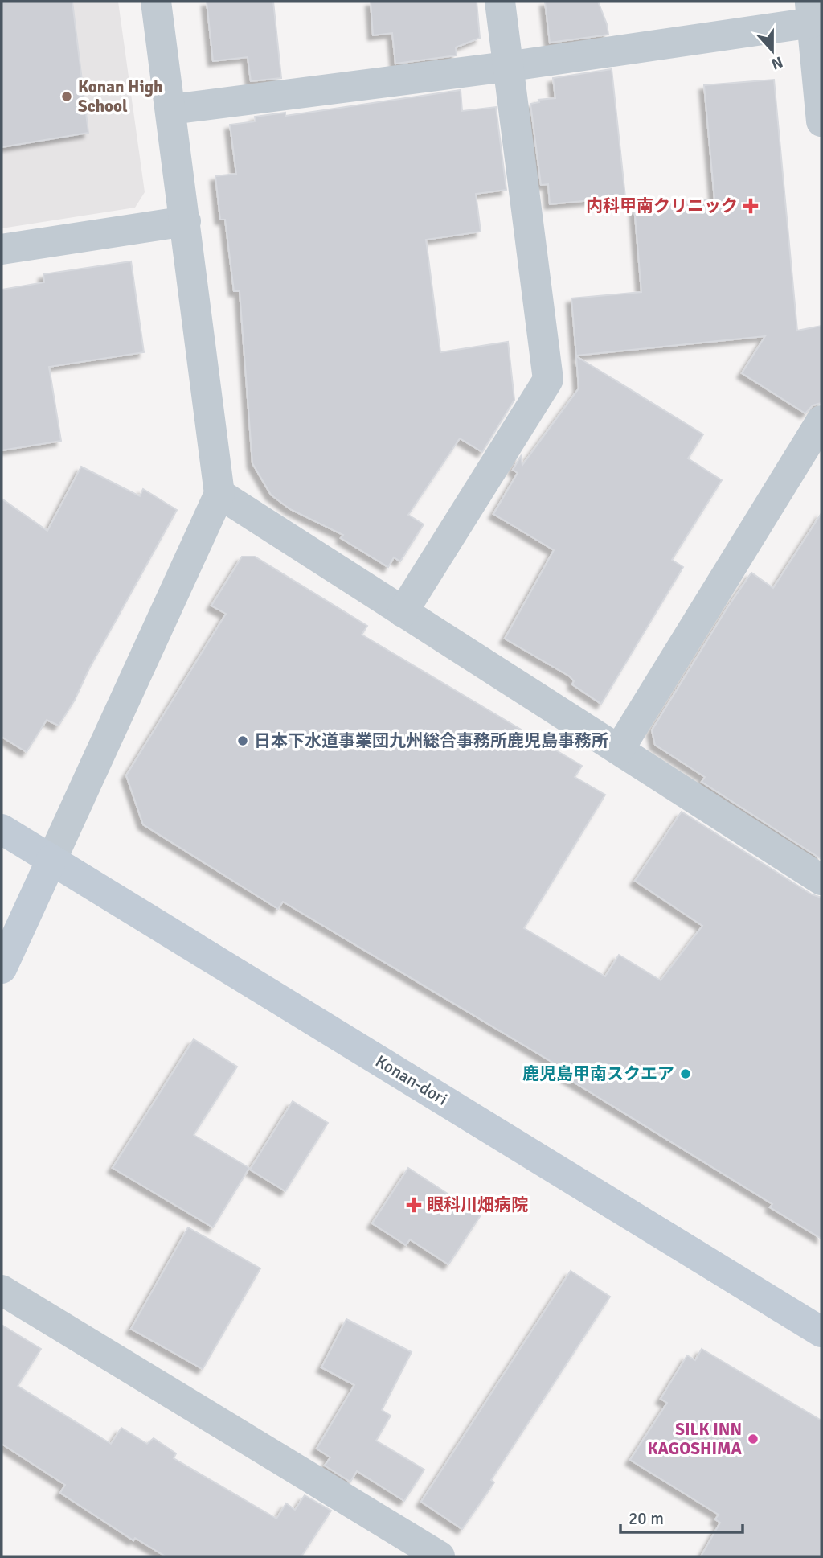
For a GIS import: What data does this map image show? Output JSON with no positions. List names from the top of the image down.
{
  "streets": {
    "street": ["Konan-dori"]
  },
  "places": {
    "other": [
      "Konan High School",
      "日本下水道事業団九州総合事務所鹿児島事務所",
      "鹿児島甲南スクエア",
      "SILK INN KAGOSHIMA"
    ],
    "health": ["内科甲南クリニック", "眼科川畑病院"]
  },
  "scale_bar": "20 m",
  "north": "bottom"
}
